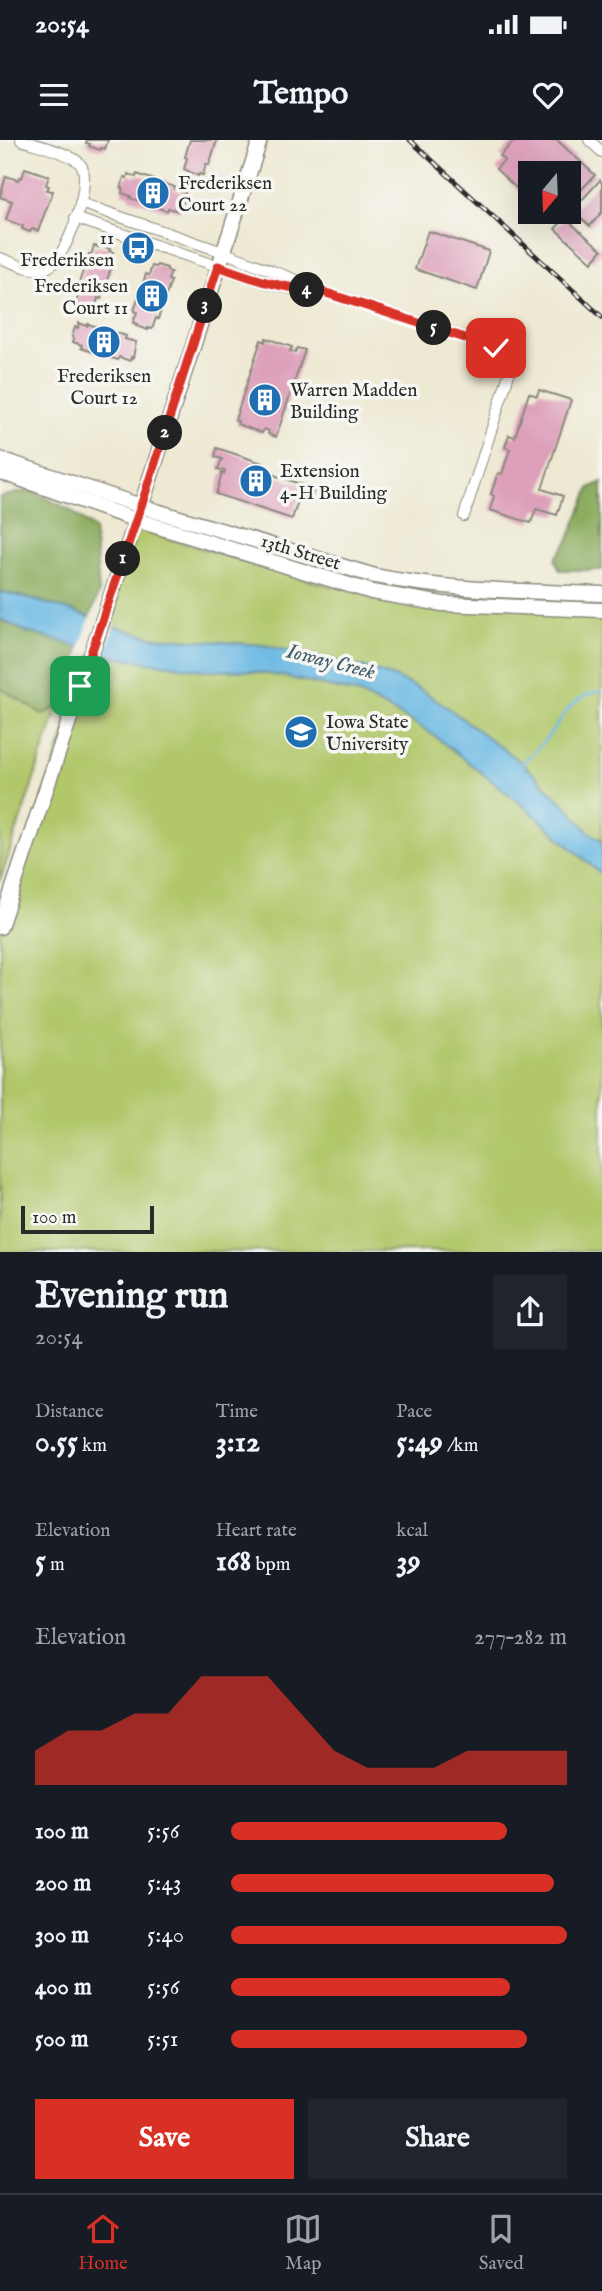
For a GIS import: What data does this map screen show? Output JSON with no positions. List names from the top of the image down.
{
  "streets": {
    "main road": ["13th Street"]
  },
  "water": ["Ioway Creek"],
  "places": {
    "building": [
      "Frederiksen Court 22",
      "Frederiksen Court 11",
      "Frederiksen Court 12",
      "Warren Madden Building",
      "Extension 4-H Building"
    ],
    "bus stop": ["11 Frederiksen"],
    "school or university": ["Iowa State University"]
  },
  "scale_bar": "100 m",
  "north": "bottom",
  "page": {
    "status": "20:54",
    "header": "Tempo",
    "pins": [
      "4",
      "3",
      "5",
      "2",
      "1"
    ],
    "scale": "100 m",
    "heading": ["Evening run", "20:54"],
    "stats": [
      ["Distance", "0.55 km"],
      ["Time", "3:12"],
      ["Pace", "5:49 /km"],
      ["Elevation", "5 m"],
      ["Heart rate", "168 bpm"],
      ["kcal", "39"]
    ],
    "chart": ["Elevation", "277–282 m"],
    "list": [
      {
        "name": "100 m",
        "note": "5:56"
      },
      {
        "name": "200 m",
        "note": "5:43"
      },
      {
        "name": "300 m",
        "note": "5:40"
      },
      {
        "name": "400 m",
        "note": "5:56"
      },
      {
        "name": "500 m",
        "note": "5:51"
      }
    ],
    "buttons": ["Save", "Share"],
    "tabs": ["Home", "Map", "Saved"]
  }
}
